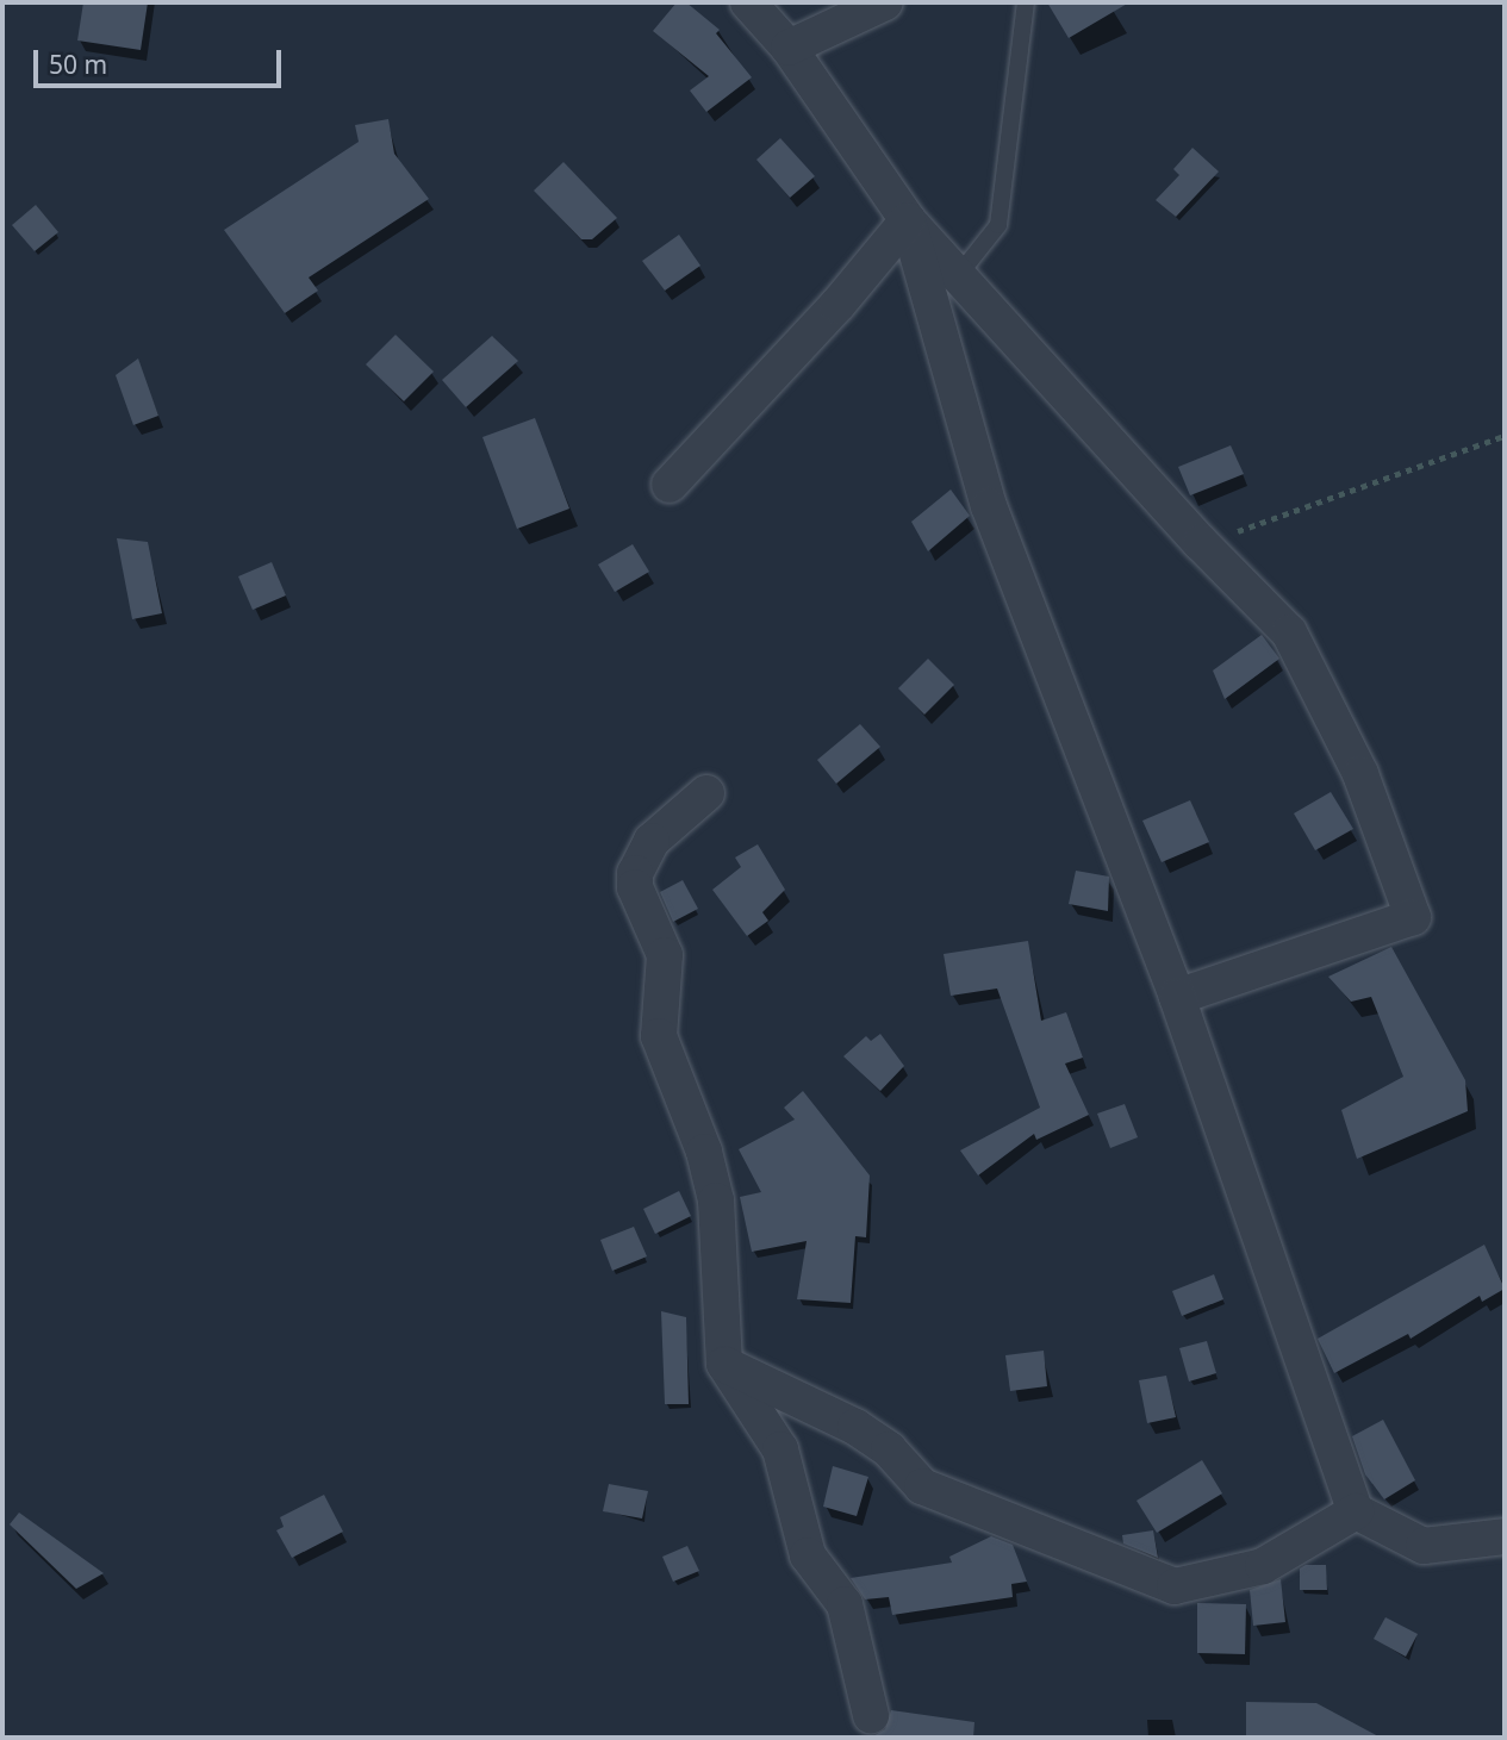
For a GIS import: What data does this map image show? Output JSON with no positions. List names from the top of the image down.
{
  "scale_bar": "50 m"
}
